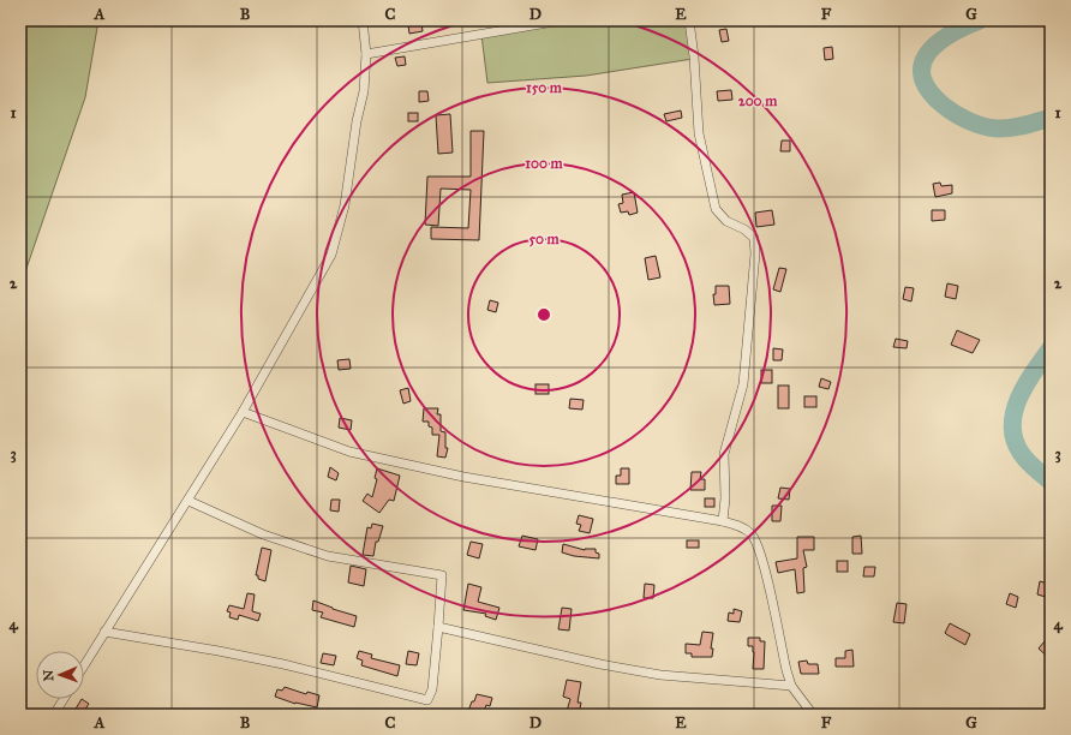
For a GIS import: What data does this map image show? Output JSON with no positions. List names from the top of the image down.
{
  "north": "left",
  "grid": {
    "columns": [
      "A",
      "B",
      "C",
      "D",
      "E",
      "F",
      "G"
    ],
    "rows": [
      "1",
      "2",
      "3",
      "4"
    ]
  },
  "rings": [
    "150 m",
    "200 m",
    "100 m",
    "50 m"
  ]
}
